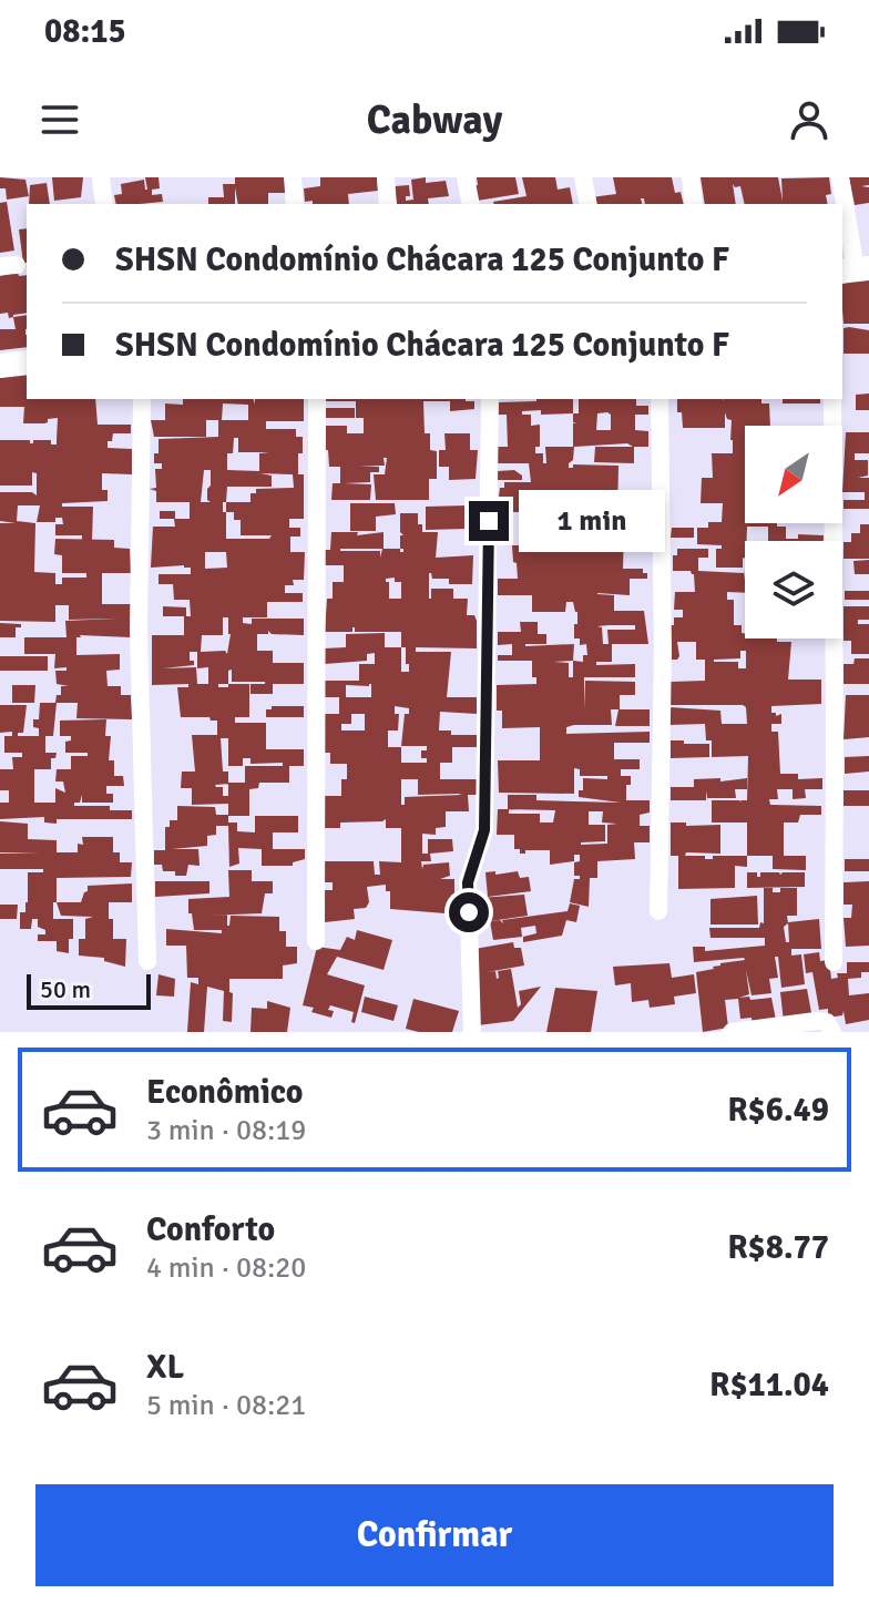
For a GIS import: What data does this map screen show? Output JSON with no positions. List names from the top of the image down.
{
  "scale_bar": "50 m",
  "north": "bottom left",
  "page": {
    "status": "08:15",
    "header": "Cabway",
    "banner": ["SHSN Condomínio Chácara 125 Conjunto F", "SHSN Condomínio Chácara 125 Conjunto F"],
    "bubble": "1 min",
    "scale": "50 m",
    "list": [
      {
        "name": "Econômico",
        "note": "3 min · 08:19",
        "value": "R$6.49"
      },
      {
        "name": "Conforto",
        "note": "4 min · 08:20",
        "value": "R$8.77"
      },
      {
        "name": "XL",
        "note": "5 min · 08:21",
        "value": "R$11.04"
      }
    ],
    "buttons": "Confirmar"
  }
}
